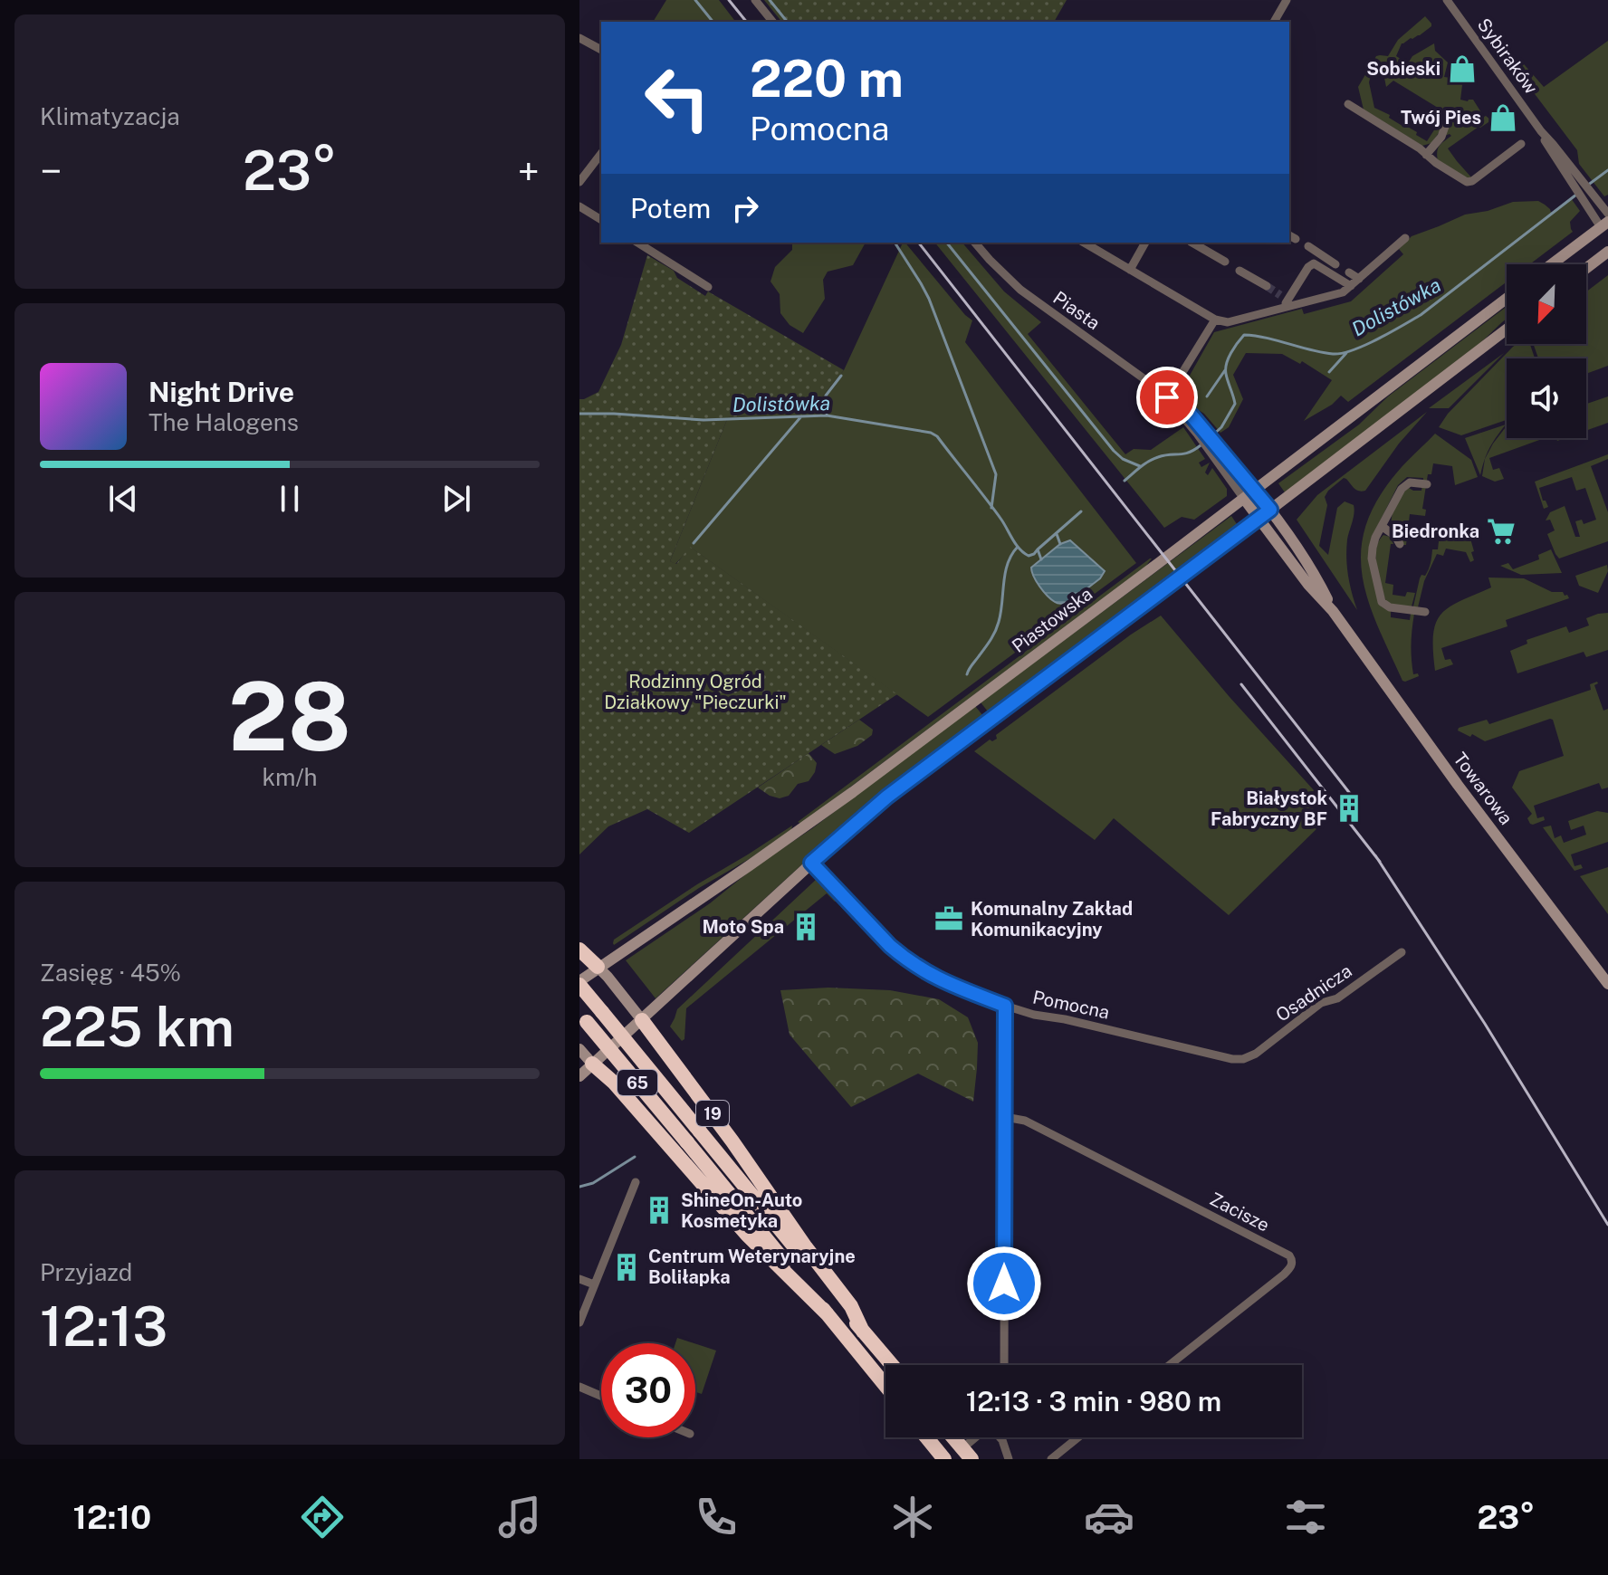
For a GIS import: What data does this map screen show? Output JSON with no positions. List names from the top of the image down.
{
  "streets": {
    "highway": ["65", "19"],
    "main road": ["Piastowska", "Towarowa"],
    "street": [
      "Sybiraków",
      "Piasta",
      "Osadnicza",
      "Pomocna",
      "Zacisze"
    ]
  },
  "crossings": [
    ["Piasta", "Piastowska"],
    ["Piasta", "Towarowa"],
    ["Piastowska", "Towarowa"],
    ["Piastowska", "65"],
    ["Osadnicza", "Pomocna"],
    ["65", "19"]
  ],
  "water": ["Dolistówka"],
  "parks": ["Rodzinny Ogród Działkowy \"Pieczurki\""],
  "places": {
    "shop": ["Sobieski", "Twój Pies"],
    "supermarket": ["Biedronka"],
    "building": [
      "Białystok Fabryczny BF",
      "Moto Spa",
      "ShineOn-Auto Kosmetyka",
      "Centrum Weterynaryjne Boliłapka"
    ],
    "office": ["Komunalny Zakład Komunikacyjny"]
  },
  "north": "bottom left",
  "page": {
    "tile": [
      "Klimatyzacja",
      ["28", "km/h"],
      ["Zasięg · 45%", "225 km"],
      ["Przyjazd", "12:13"]
    ],
    "turn": ["220 m", "Pomocna"],
    "heat": ["−", "23°", "+"],
    "then": "Potem",
    "song": ["Night Drive", "The Halogens"],
    "limit": "30",
    "trip": "12:13 · 3 min · 980 m",
    "tabs": ["12:10", "23°"]
  }
}
